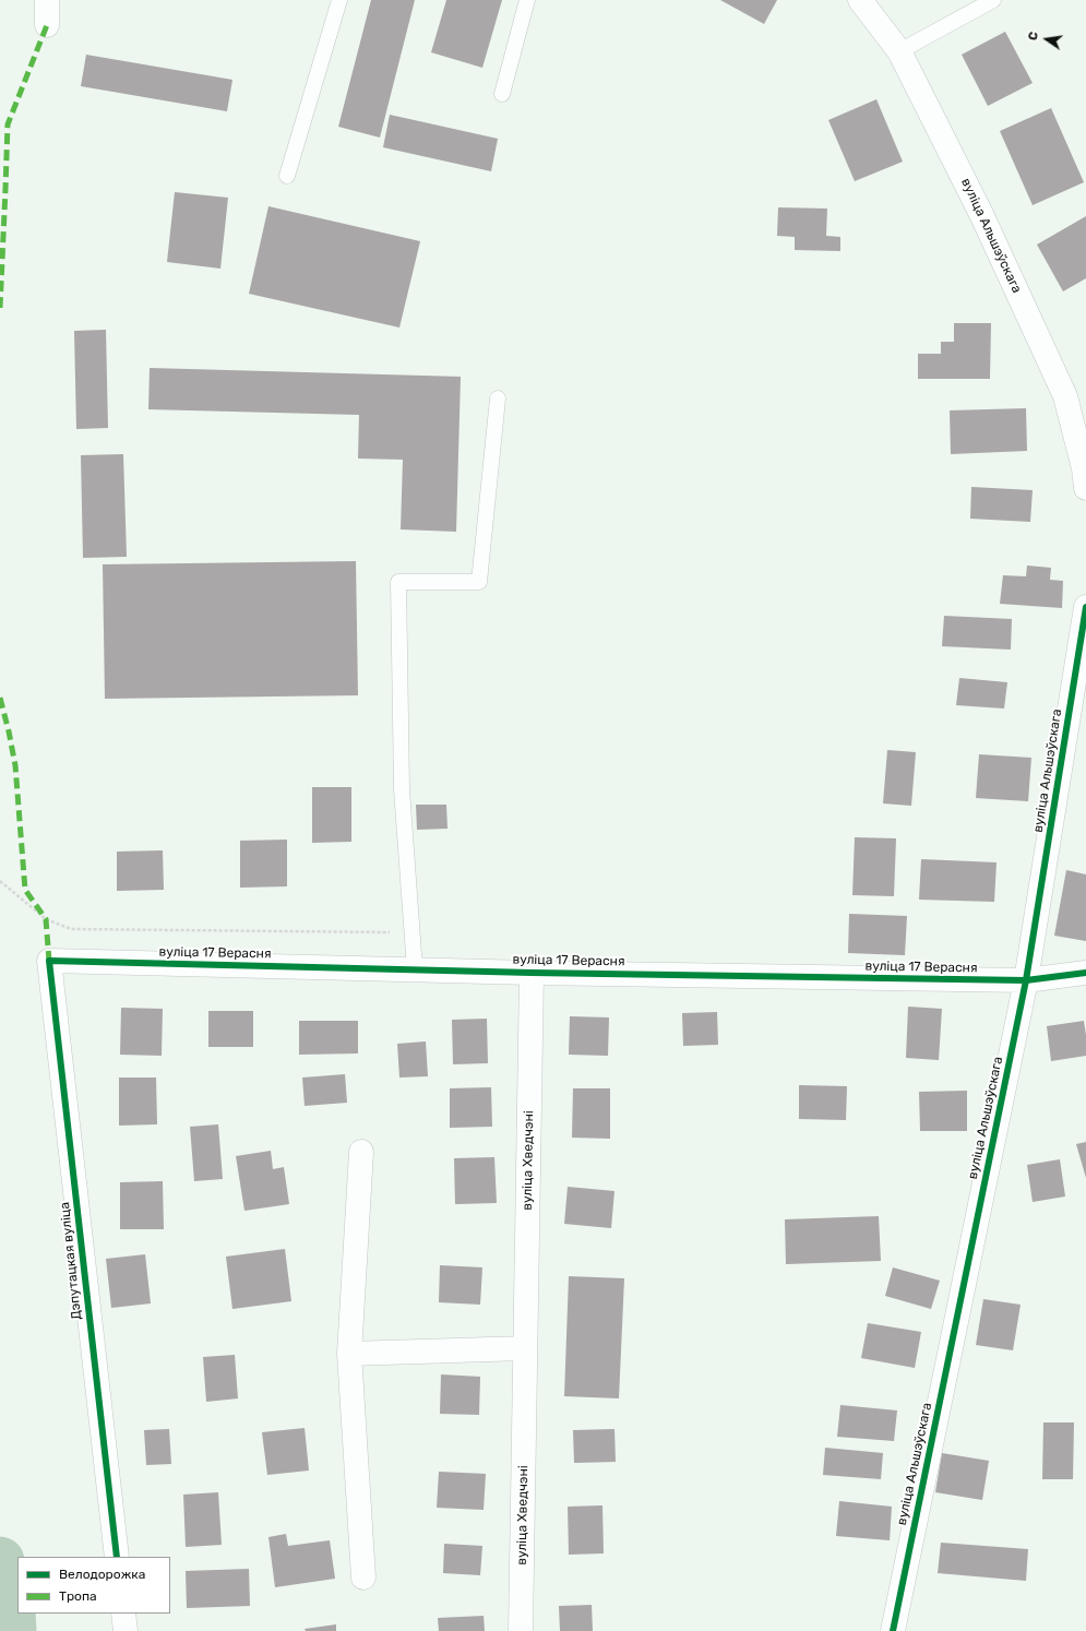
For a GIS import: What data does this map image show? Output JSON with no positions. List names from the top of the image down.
{
  "streets": {
    "street": [
      "вуліца Альшэўскага",
      "вуліца 17 Верасня",
      "вуліца Хведчэні",
      "Дэпутацкая вуліца"
    ]
  },
  "crossings": [
    ["вуліца Альшэўскага", "вуліца 17 Верасня"],
    ["вуліца 17 Верасня", "вуліца Хведчэні"],
    ["вуліца 17 Верасня", "Дэпутацкая вуліца"]
  ],
  "legend": ["Велодорожка", "Тропа"],
  "north": "left"
}
